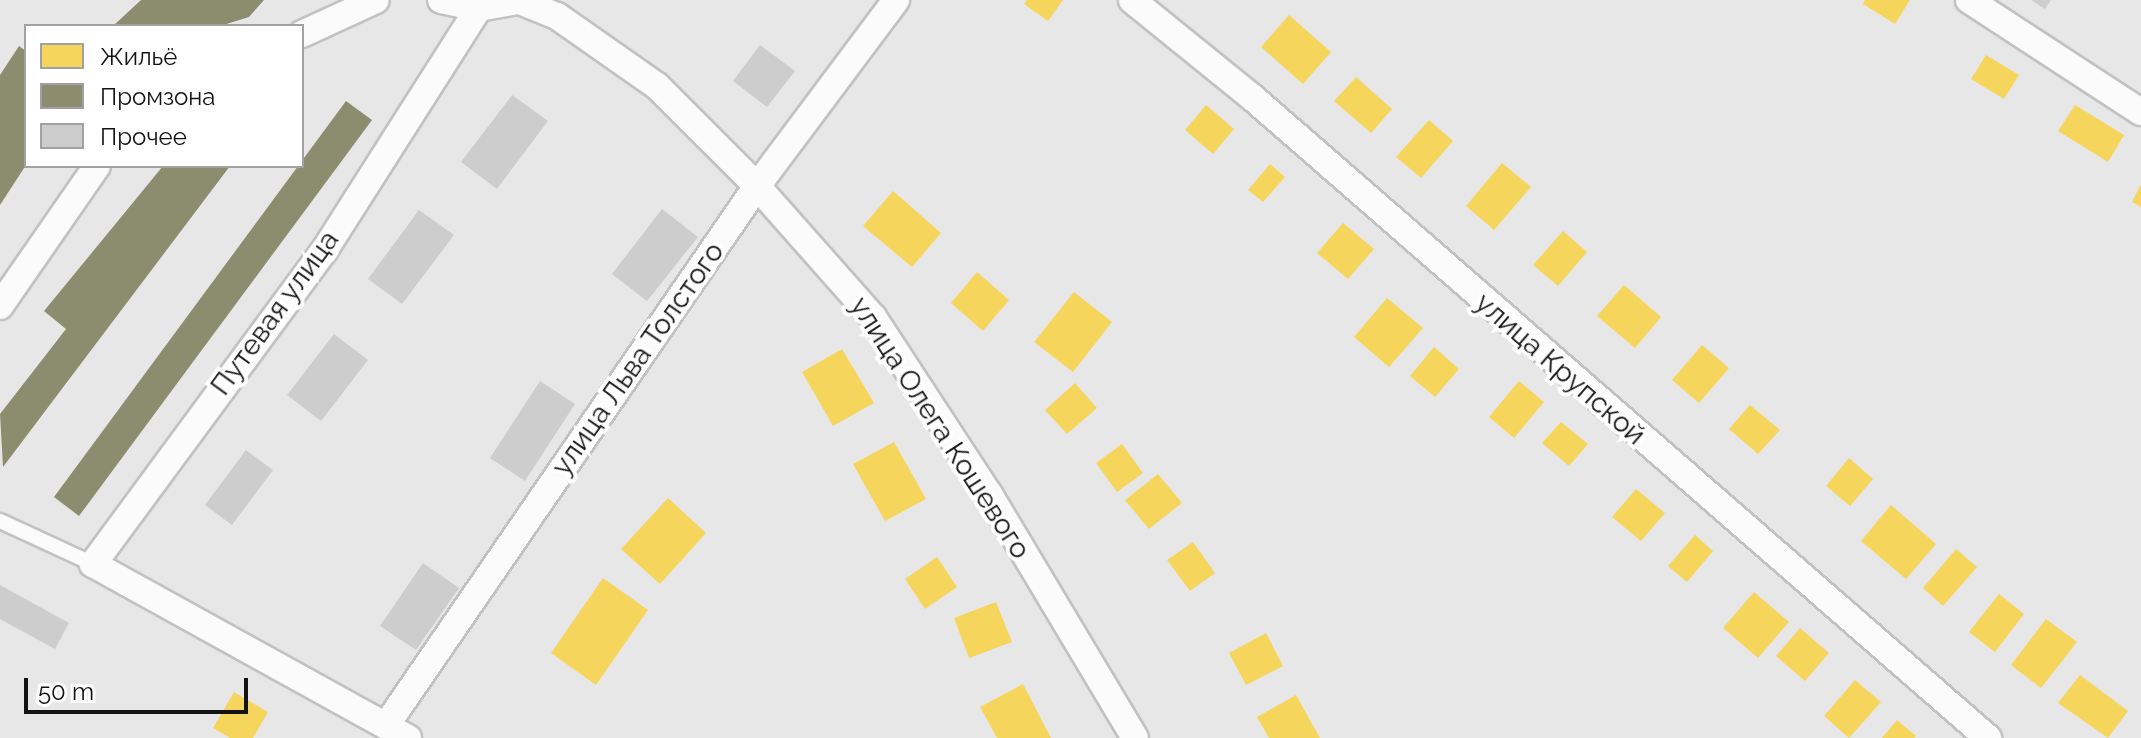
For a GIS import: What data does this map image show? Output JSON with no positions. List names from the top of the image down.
{
  "streets": {
    "street": [
      "Путевая улица",
      "улица Льва Толстого",
      "улица Крупской",
      "улица Олега Кошевого"
    ]
  },
  "crossings": [
    ["улица Льва Толстого", "улица Олега Кошевого"]
  ],
  "legend": ["Жильё", "Промзона", "Прочее"],
  "scale_bar": "50 m"
}
